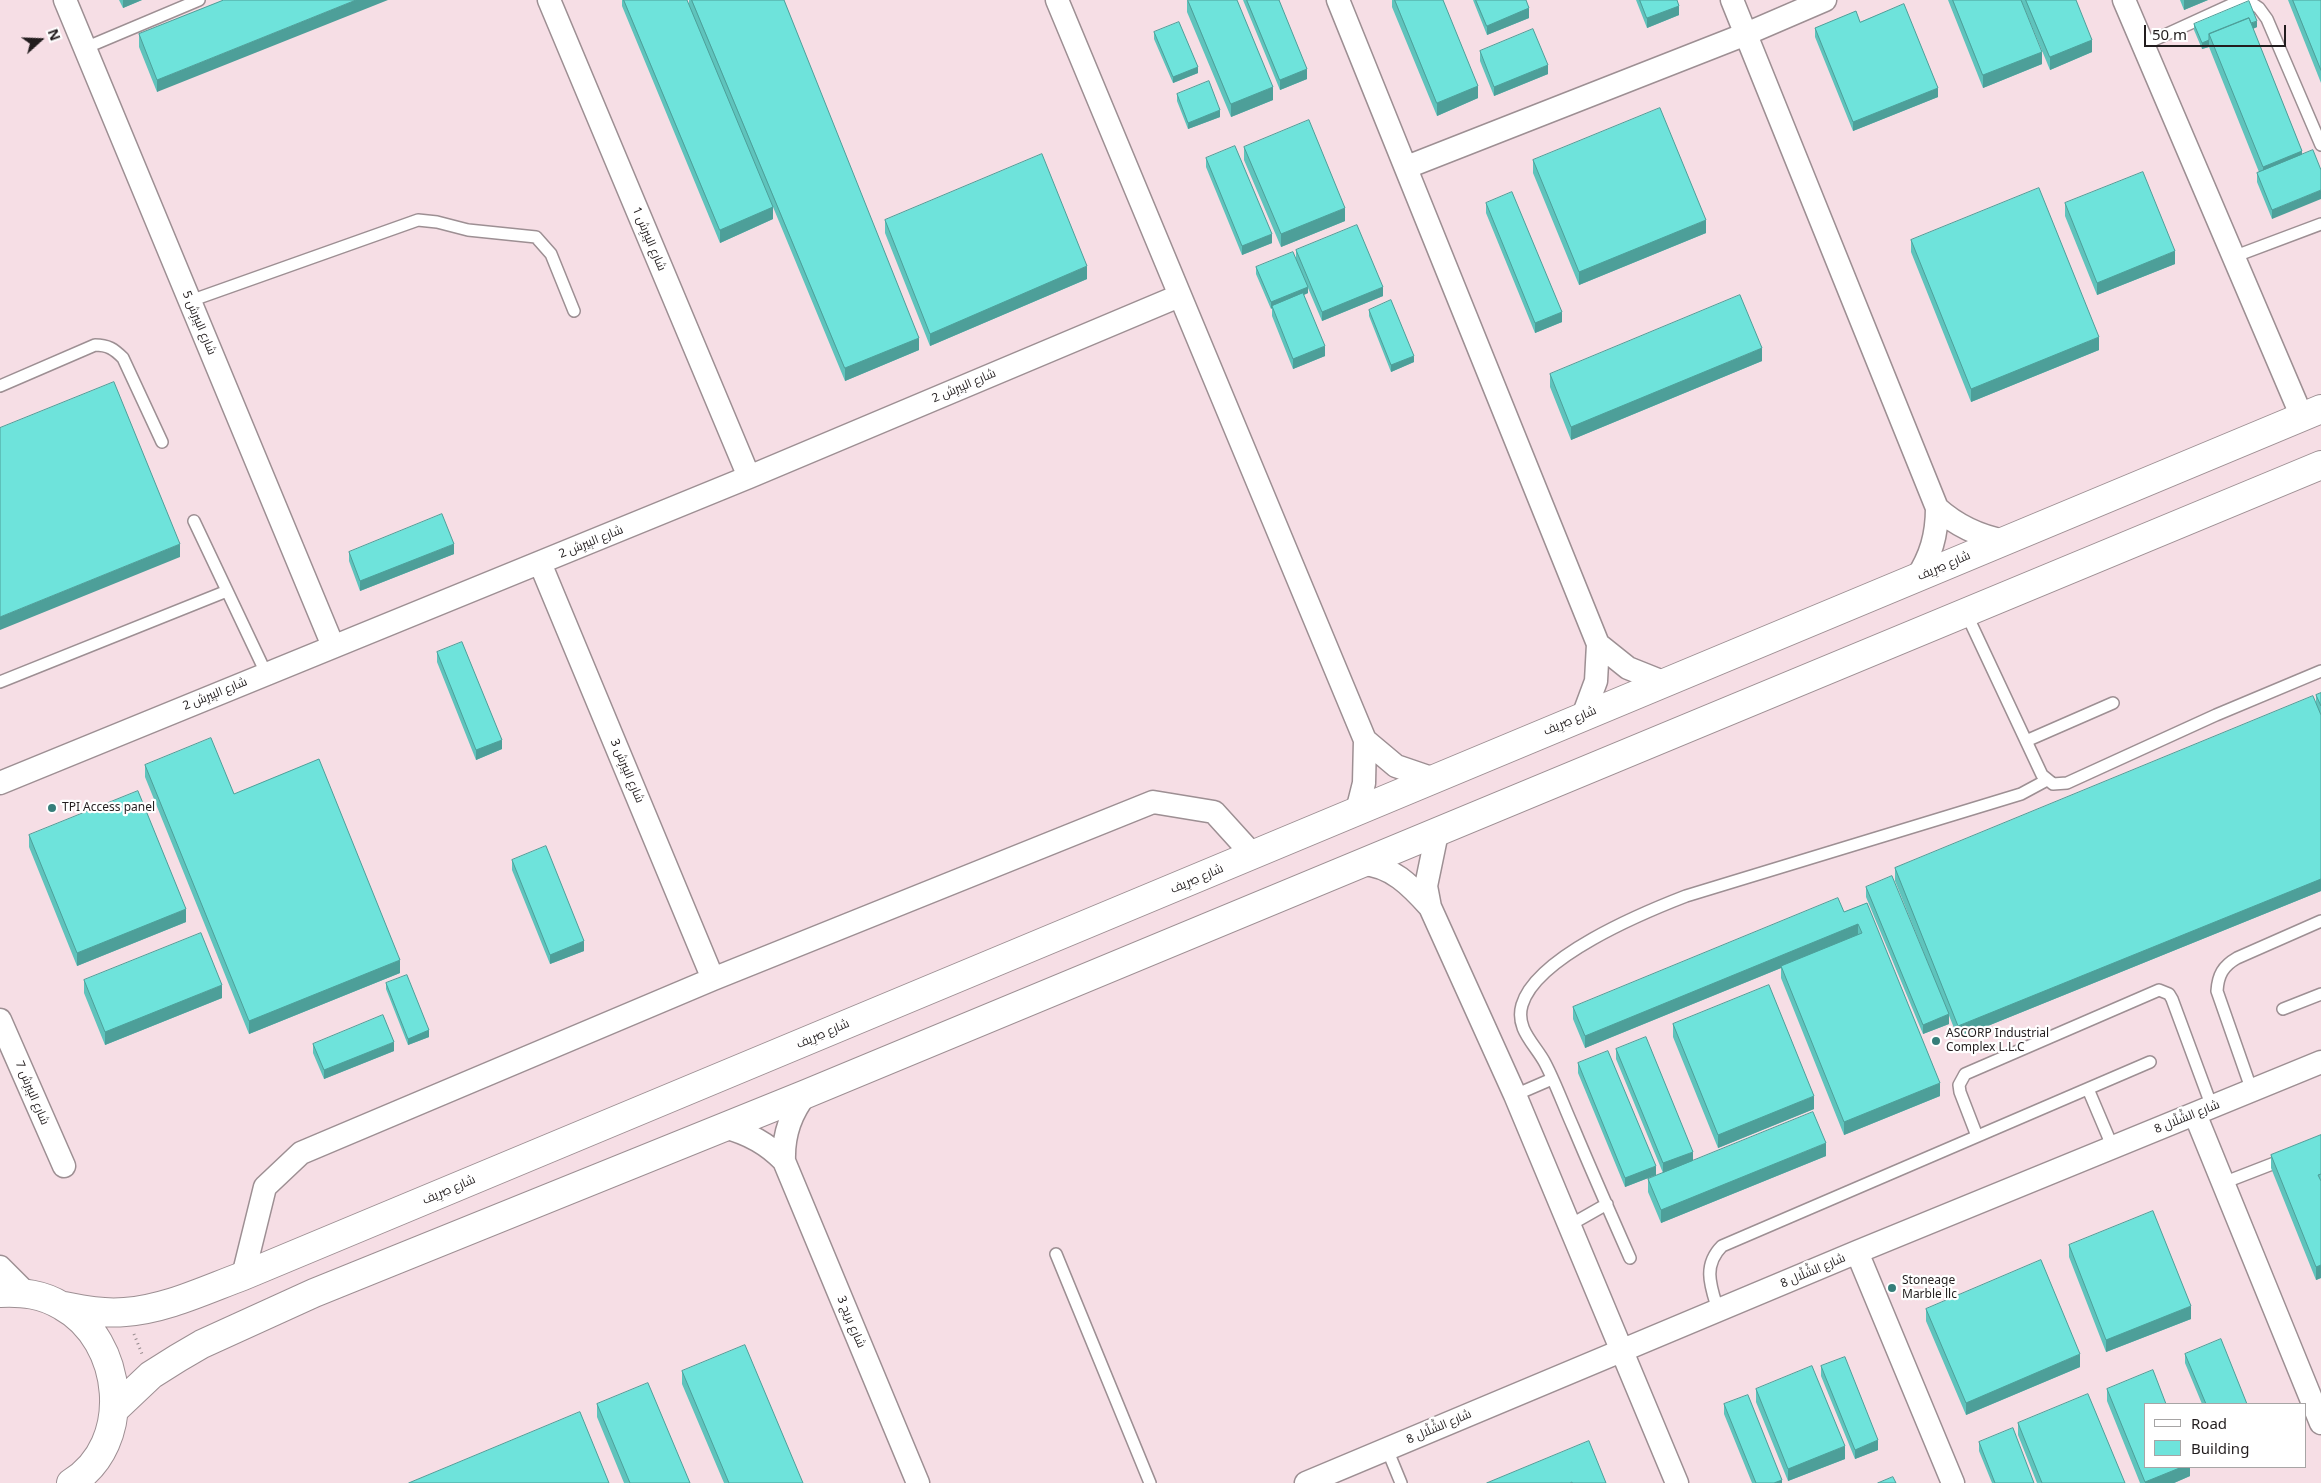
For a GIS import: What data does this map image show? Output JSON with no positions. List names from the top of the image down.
{
  "streets": {
    "main road": ["شارع صِرِيف"],
    "street": [
      "شارع البِيرِش 1",
      "شارع البِيرِش 5",
      "شارع البِيرِش 2",
      "شارع البِيرِش 3",
      "شارع البِيرِش 7",
      "شارع الشَّلَّال 8",
      "شارع بريج 3"
    ]
  },
  "crossings": [
    ["شارع البِيرِش 1", "شارع البِيرِش 2"],
    ["شارع البِيرِش 5", "شارع البِيرِش 2"],
    ["شارع البِيرِش 2", "شارع البِيرِش 3"]
  ],
  "places": ["TPI Access panel", "ASCORP Industrial Complex L.L.C", "Stoneage Marble llc"],
  "legend": ["Road", "Building"],
  "scale_bar": "50 m",
  "north": "right"
}
